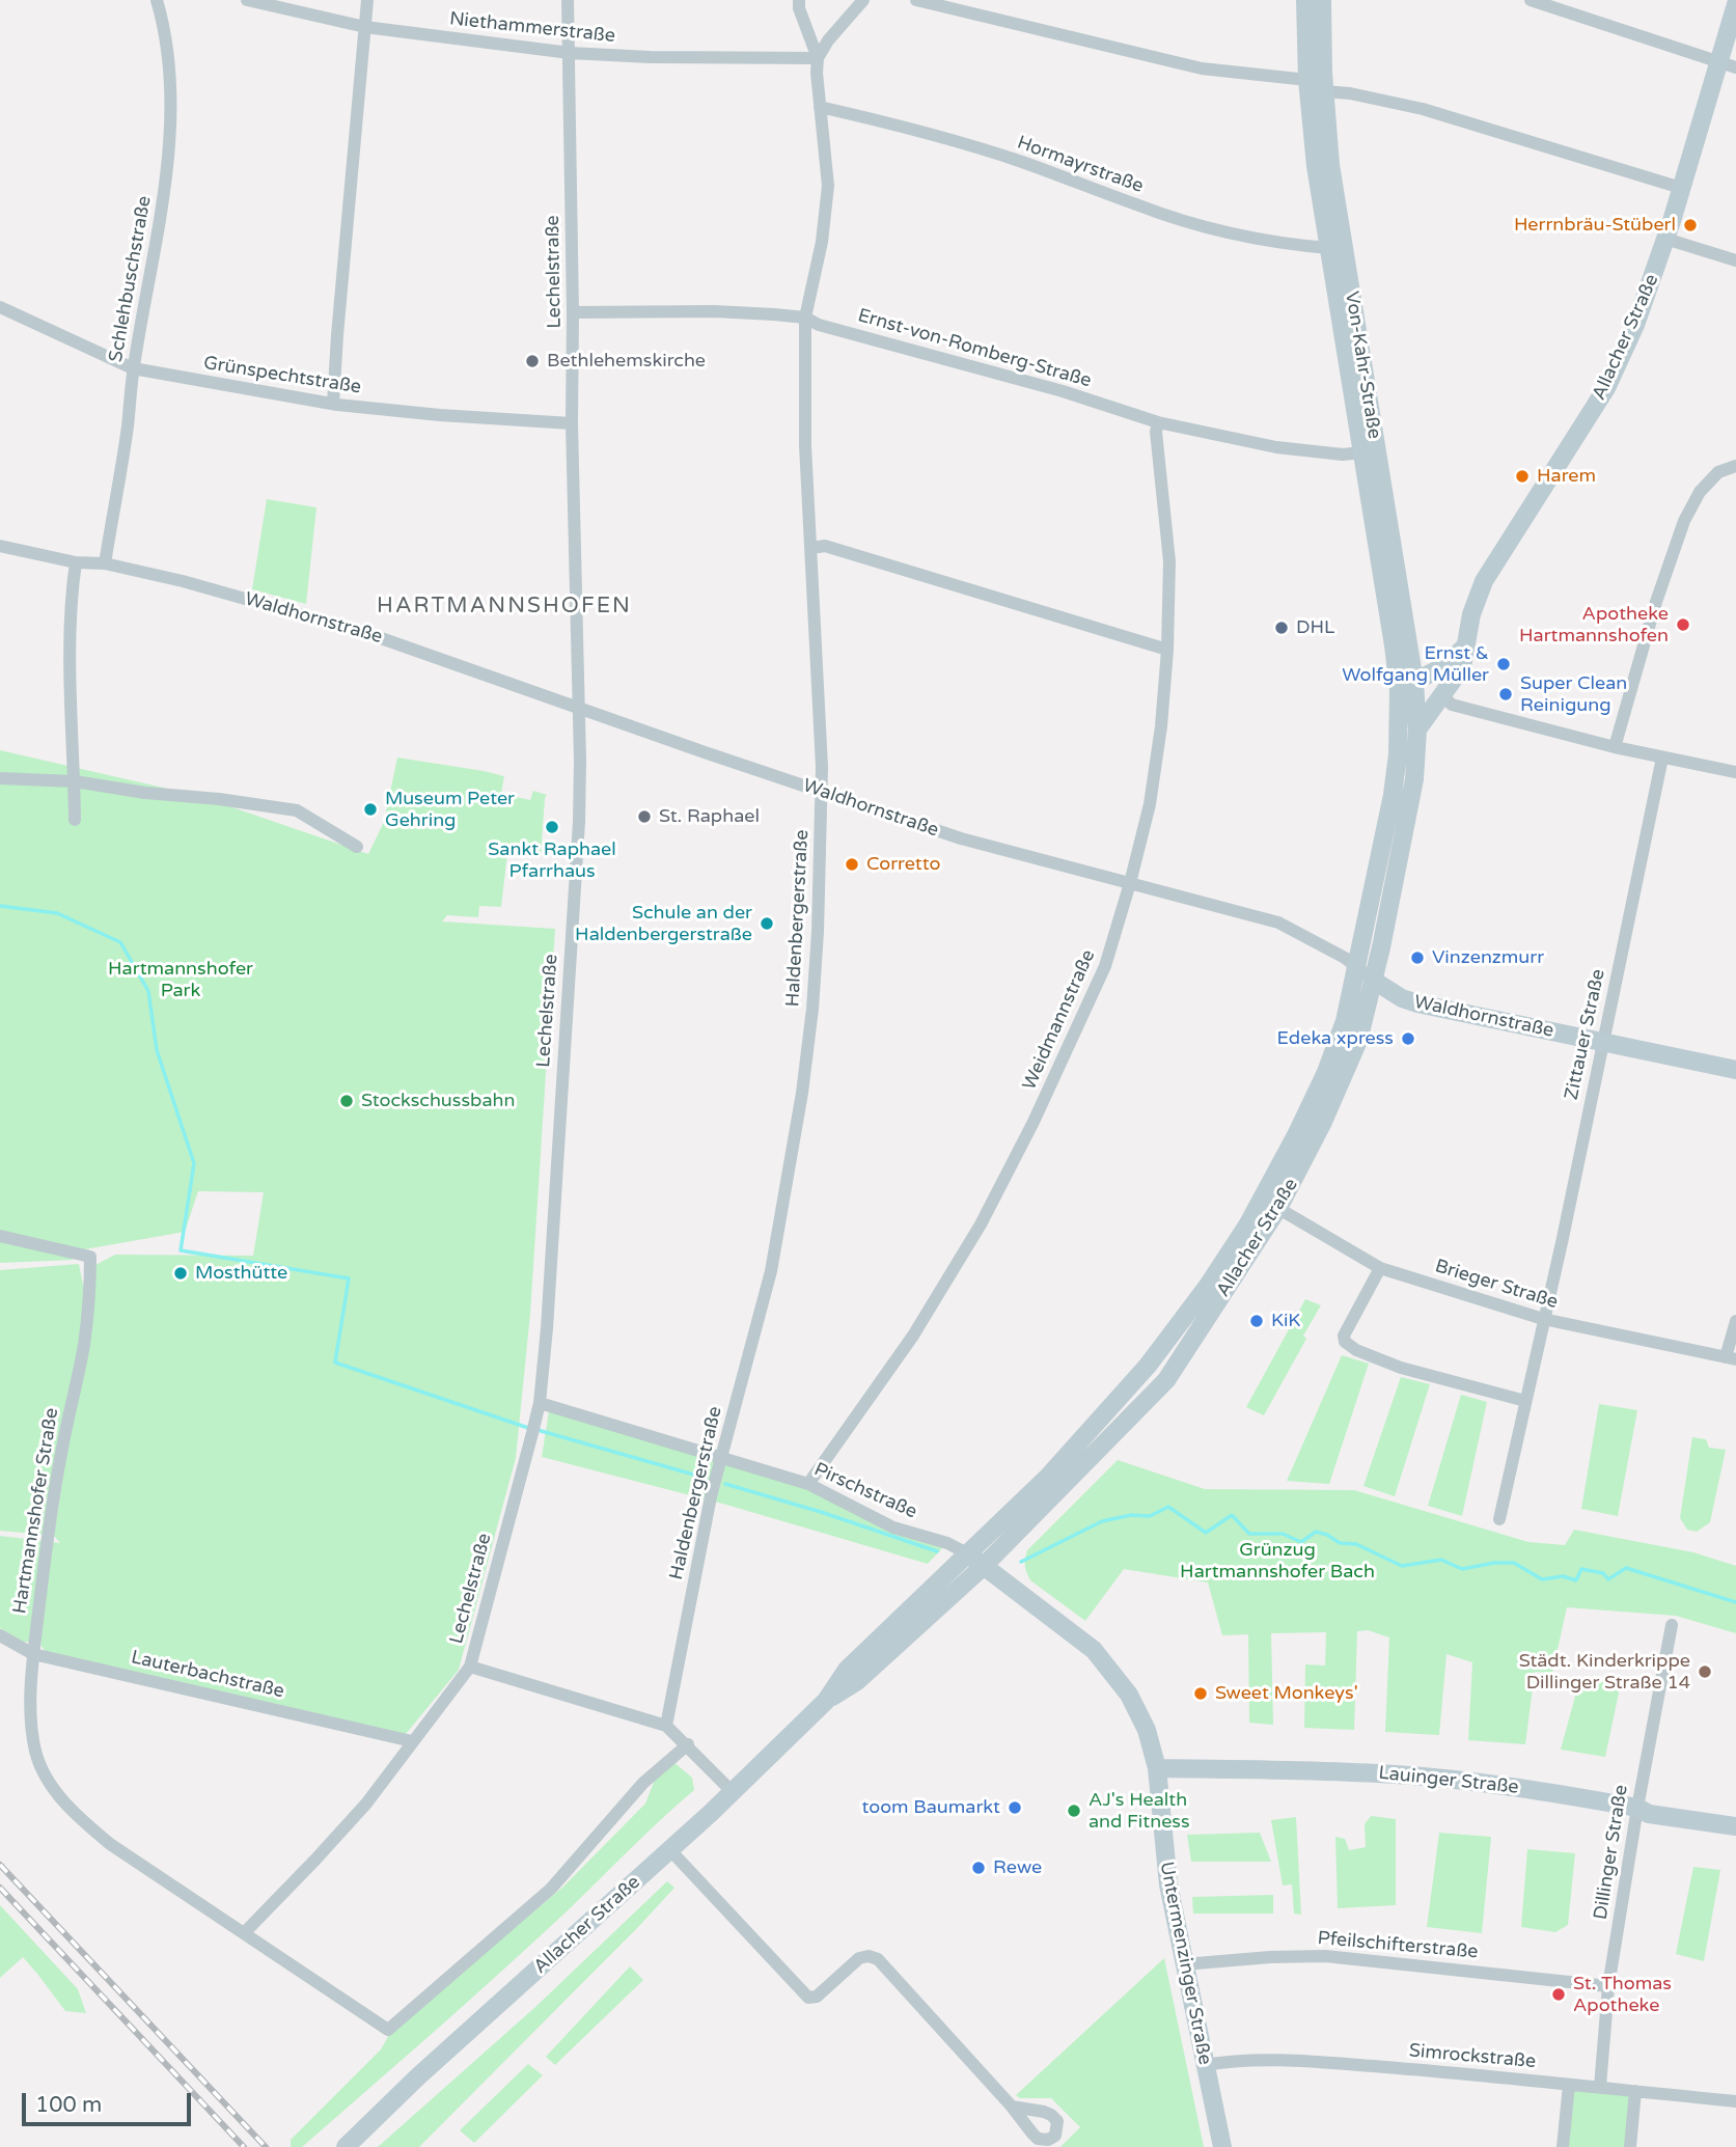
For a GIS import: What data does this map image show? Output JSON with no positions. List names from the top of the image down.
{
  "streets": {
    "main road": [
      "Allacher Straße",
      "Von-Kahr-Straße",
      "Waldhornstraße",
      "Lauinger Straße",
      "Untermenzinger Straße"
    ],
    "street": [
      "Niethammerstraße",
      "Hormayrstraße",
      "Lechelstraße",
      "Schlehbuschstraße",
      "Ernst-von-Romberg-Straße",
      "Grünspechtstraße",
      "Haldenbergerstraße",
      "Weidmannstraße",
      "Zittauer Straße",
      "Brieger Straße",
      "Pirschstraße",
      "Hartmannshofer Straße",
      "Lauterbachstraße",
      "Dillinger Straße",
      "Pfeilschifterstraße",
      "Simrockstraße"
    ]
  },
  "crossings": [
    ["Niethammerstraße", "Lechelstraße"],
    ["Niethammerstraße", "Haldenbergerstraße"],
    ["Hormayrstraße", "Von-Kahr-Straße"],
    ["Hormayrstraße", "Haldenbergerstraße"],
    ["Lechelstraße", "Ernst-von-Romberg-Straße"],
    ["Lechelstraße", "Grünspechtstraße"],
    ["Lechelstraße", "Waldhornstraße"],
    ["Lechelstraße", "Pirschstraße"],
    ["Lechelstraße", "Hartmannshofer Straße"],
    ["Lechelstraße", "Lauterbachstraße"],
    ["Schlehbuschstraße", "Grünspechtstraße"],
    ["Schlehbuschstraße", "Waldhornstraße"],
    ["Allacher Straße", "Von-Kahr-Straße"],
    ["Allacher Straße", "Waldhornstraße"],
    ["Allacher Straße", "Brieger Straße"],
    ["Allacher Straße", "Pirschstraße"],
    ["Allacher Straße", "Untermenzinger Straße"],
    ["Ernst-von-Romberg-Straße", "Von-Kahr-Straße"],
    ["Ernst-von-Romberg-Straße", "Haldenbergerstraße"],
    ["Ernst-von-Romberg-Straße", "Weidmannstraße"],
    ["Waldhornstraße", "Haldenbergerstraße"],
    ["Waldhornstraße", "Weidmannstraße"],
    ["Waldhornstraße", "Zittauer Straße"],
    ["Haldenbergerstraße", "Pirschstraße"],
    ["Weidmannstraße", "Pirschstraße"],
    ["Zittauer Straße", "Brieger Straße"],
    ["Pirschstraße", "Untermenzinger Straße"],
    ["Hartmannshofer Straße", "Lauterbachstraße"],
    ["Lauinger Straße", "Dillinger Straße"],
    ["Lauinger Straße", "Untermenzinger Straße"],
    ["Dillinger Straße", "Pfeilschifterstraße"],
    ["Dillinger Straße", "Simrockstraße"],
    ["Pfeilschifterstraße", "Untermenzinger Straße"],
    ["Untermenzinger Straße", "Simrockstraße"]
  ],
  "districts": ["HARTMANNSHOFEN"],
  "parks": ["Hartmannshofer Park", "Grünzug Hartmannshofer Bach"],
  "places": [
    "Herrnbräu-Stüberl",
    "Bethlehemskirche",
    "Harem",
    "Apotheke Hartmannshofen",
    "DHL",
    "Ernst & Wolfgang Müller",
    "Super Clean Reinigung",
    "Museum Peter Gehring",
    "St. Raphael",
    "Sankt Raphael Pfarrhaus",
    "Corretto",
    "Schule an der Haldenbergerstraße",
    "Vinzenzmurr",
    "Edeka xpress",
    "Stockschussbahn",
    "Mosthütte",
    "KiK",
    "Städt. Kinderkrippe Dillinger Straße 14",
    "Sweet Monkeys'",
    "toom Baumarkt",
    "AJ's Health and Fitness",
    "Rewe",
    "St. Thomas Apotheke"
  ],
  "scale_bar": "100 m"
}
